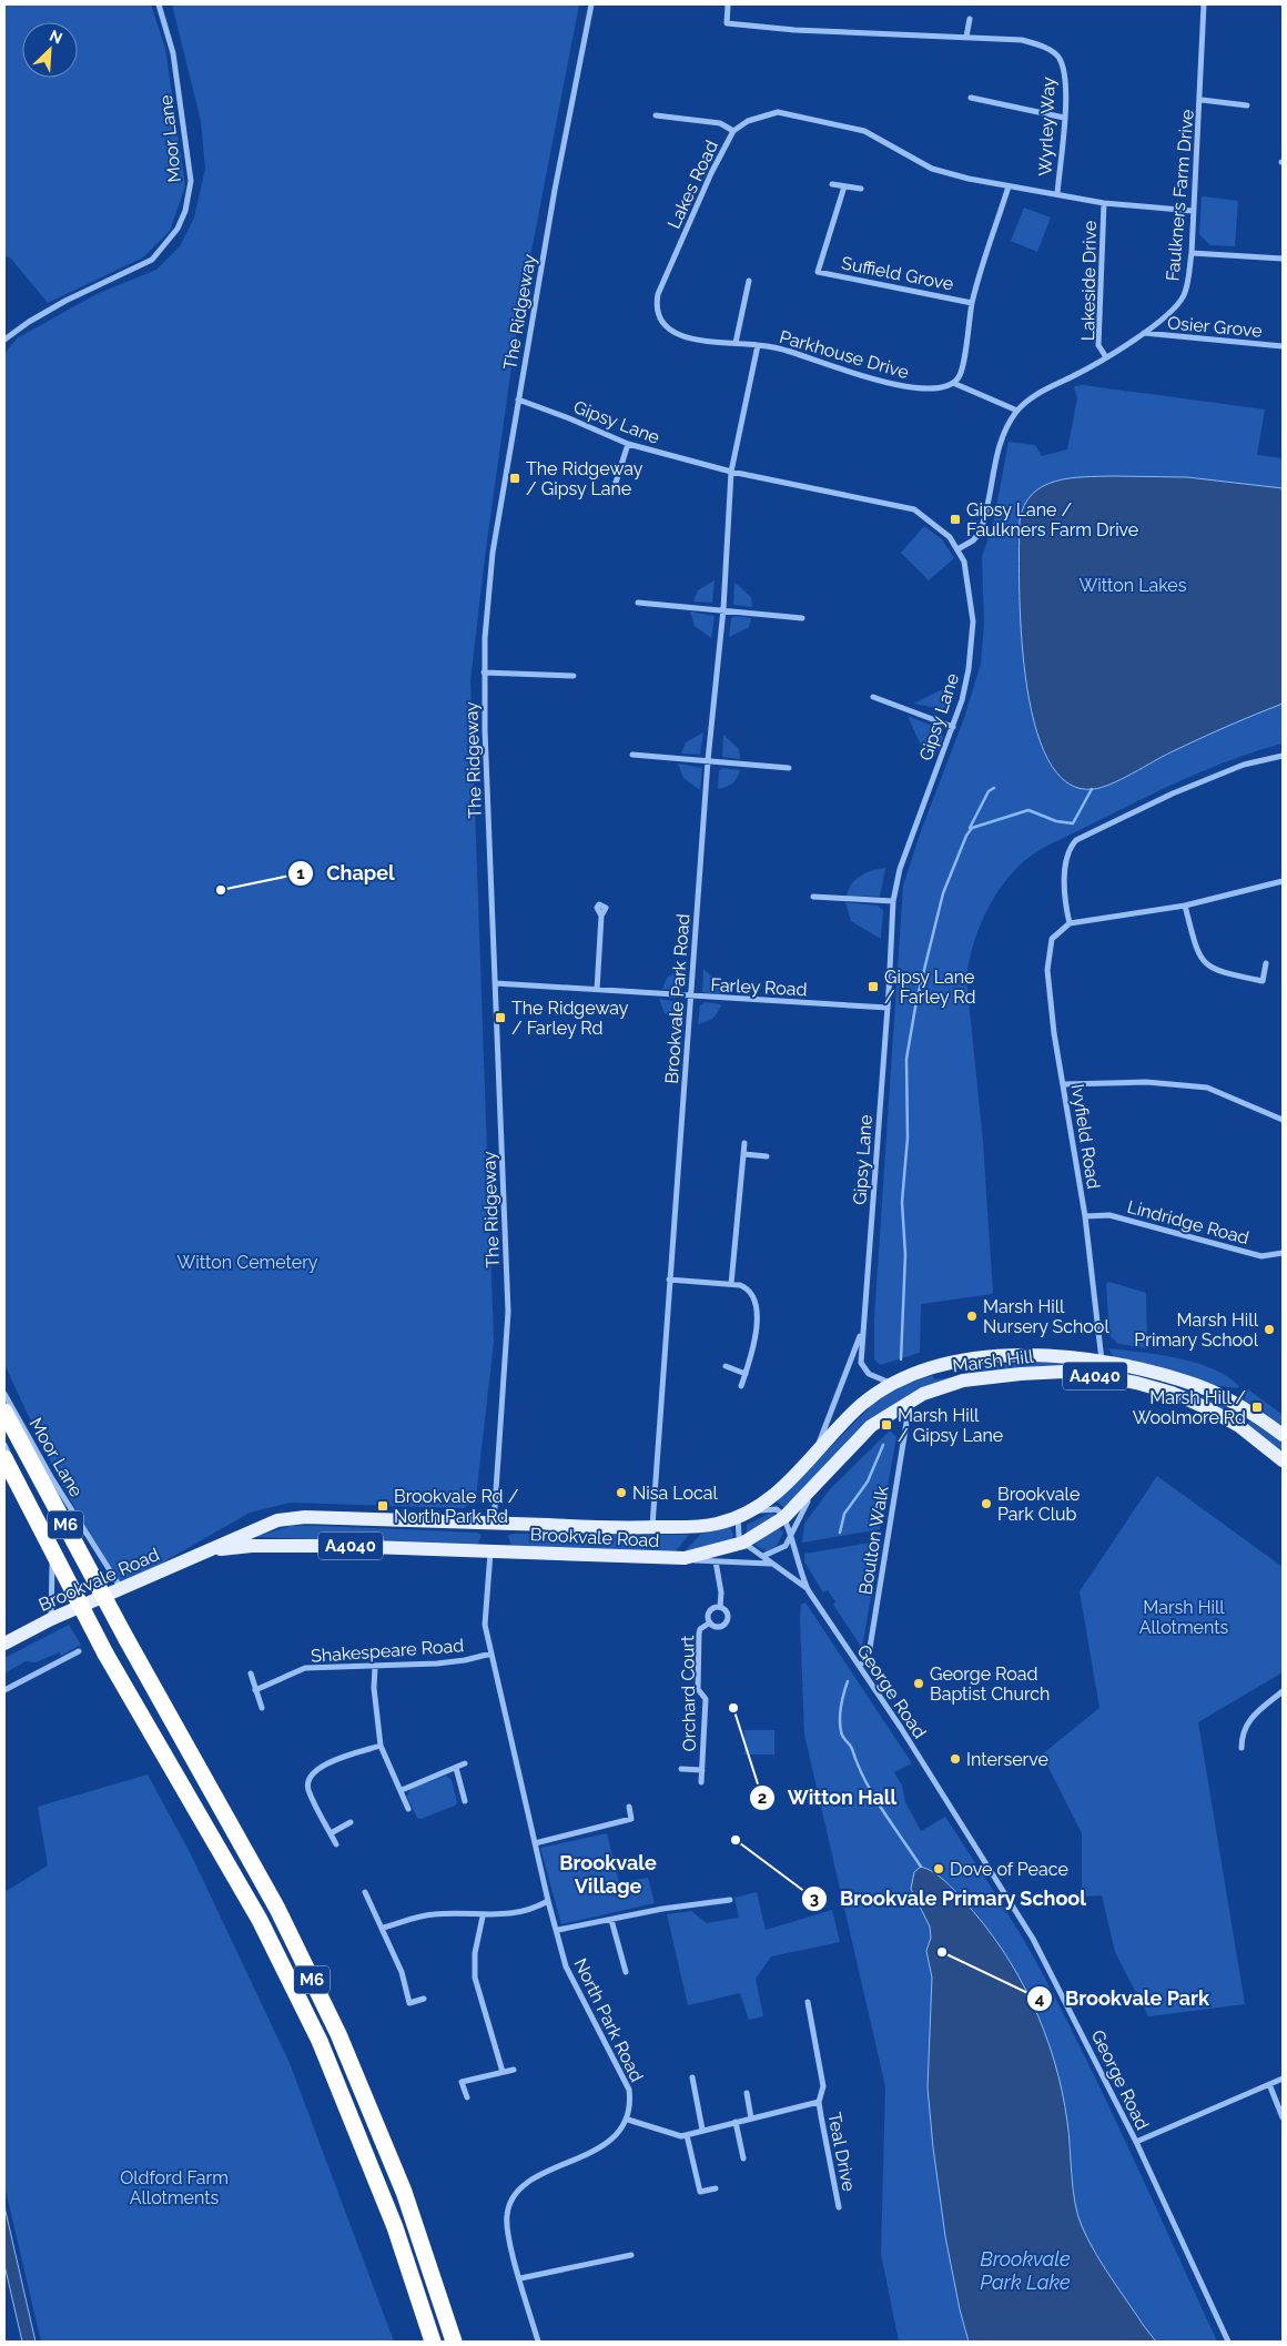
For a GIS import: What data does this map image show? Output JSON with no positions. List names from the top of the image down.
{
  "streets": {
    "highway": ["M6"],
    "main road": ["Marsh Hill", "A4040", "Brookvale Road"],
    "street": [
      "Wyrley Way",
      "Moor Lane",
      "Lakes Road",
      "Faulkners Farm Drive",
      "Suffield Grove",
      "Lakeside Drive",
      "The Ridgeway",
      "Osier Grove",
      "Parkhouse Drive",
      "Gipsy Lane",
      "Farley Road",
      "Brookvale Park Road",
      "Ivyfield Road",
      "Lindridge Road",
      "Boulton Walk",
      "Shakespeare Road",
      "George Road",
      "Orchard Court",
      "North Park Road",
      "Teal Drive"
    ]
  },
  "crossings": [
    ["Wyrley Way", "Lakes Road"],
    ["Moor Lane", "Brookvale Road"],
    ["Lakes Road", "Faulkners Farm Drive"],
    ["Lakes Road", "Lakeside Drive"],
    ["Lakes Road", "Parkhouse Drive"],
    ["Faulkners Farm Drive", "Lakeside Drive"],
    ["Faulkners Farm Drive", "Osier Grove"],
    ["Faulkners Farm Drive", "Gipsy Lane"],
    ["The Ridgeway", "Gipsy Lane"],
    ["The Ridgeway", "Farley Road"],
    ["The Ridgeway", "Brookvale Road"],
    ["Parkhouse Drive", "Gipsy Lane"],
    ["Parkhouse Drive", "Brookvale Park Road"],
    ["Gipsy Lane", "Farley Road"],
    ["Gipsy Lane", "Brookvale Park Road"],
    ["Gipsy Lane", "Marsh Hill"],
    ["Farley Road", "Brookvale Park Road"],
    ["Brookvale Park Road", "Brookvale Road"],
    ["Ivyfield Road", "Lindridge Road"],
    ["Ivyfield Road", "Marsh Hill"],
    ["Marsh Hill", "Brookvale Road"],
    ["Marsh Hill", "George Road"],
    ["Brookvale Road", "George Road"],
    ["Brookvale Road", "North Park Road"],
    ["Boulton Walk", "George Road"],
    ["Shakespeare Road", "North Park Road"],
    ["North Park Road", "Teal Drive"]
  ],
  "districts": ["Brookvale Village"],
  "water": ["Brookvale Park Lake"],
  "parks": [
    "Witton Lakes",
    "Witton Cemetery",
    "Marsh Hill Allotments",
    "Oldford Farm Allotments"
  ],
  "places": {
    "transit": [
      "The Ridgeway / Gipsy Lane",
      "Gipsy Lane / Faulkners Farm Drive",
      "Gipsy Lane / Farley Rd",
      "The Ridgeway / Farley Rd",
      "Marsh Hill / Woolmore Rd",
      "Marsh Hill / Gipsy Lane",
      "Brookvale Rd / North Park Rd"
    ],
    "other": [
      "Chapel",
      "Marsh Hill Nursery School",
      "Marsh Hill Primary School",
      "Nisa Local",
      "Brookvale Park Club",
      "George Road Baptist Church",
      "Witton Hall",
      "Interserve",
      "Brookvale Primary School",
      "Dove of Peace",
      "Brookvale Park"
    ]
  },
  "north": "top right"
}
